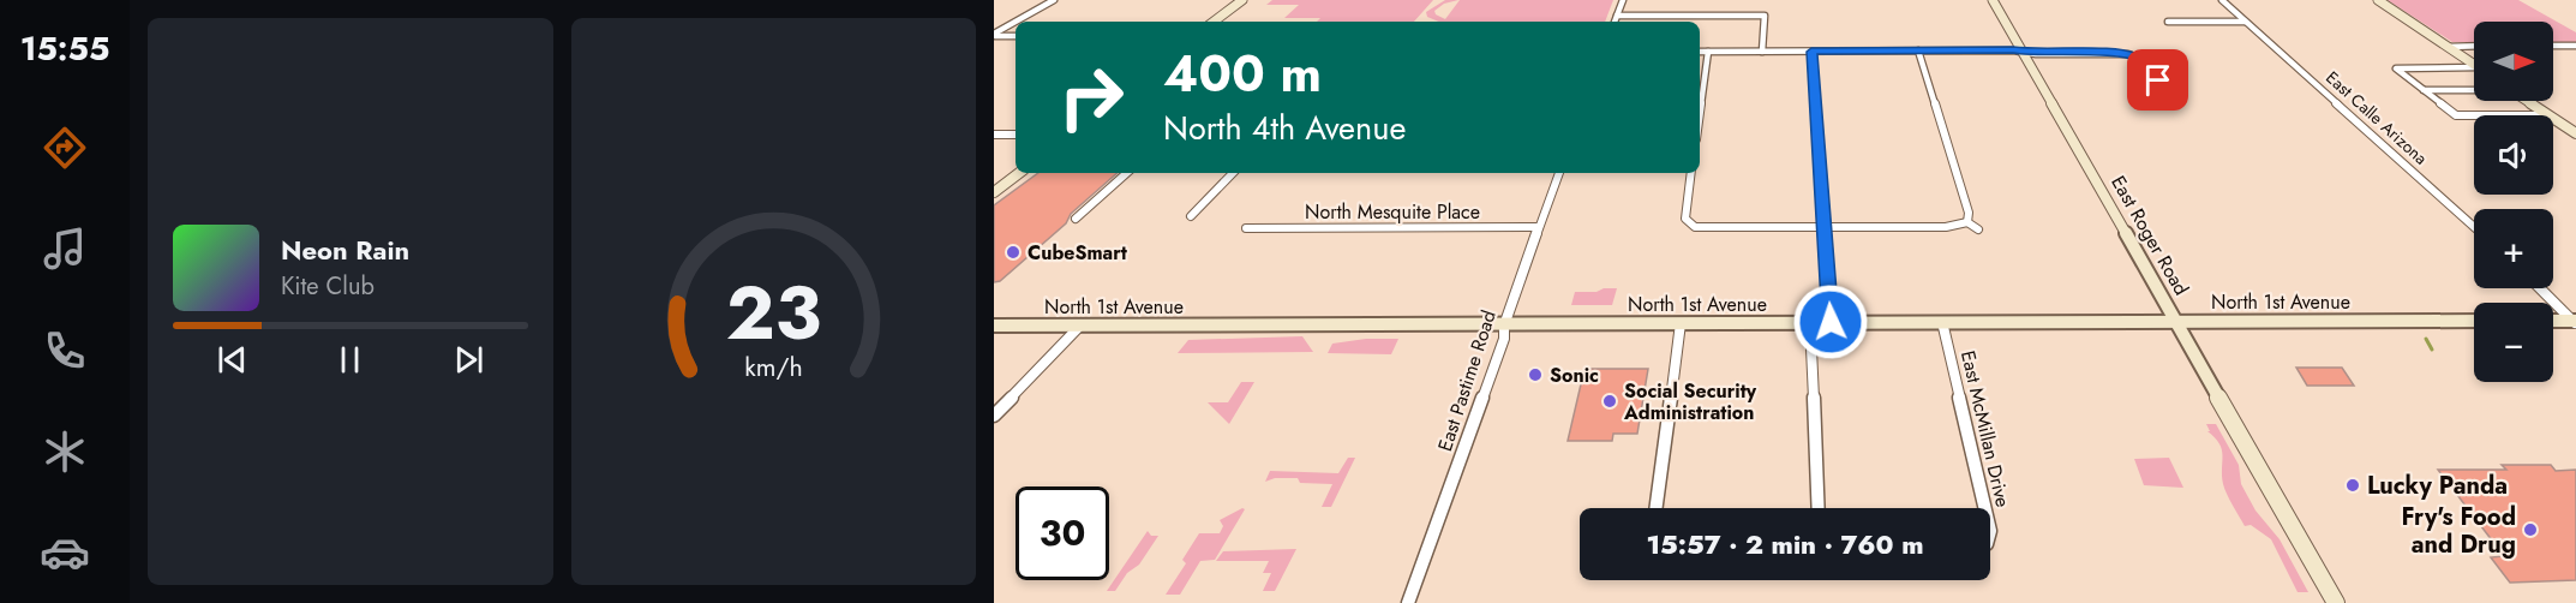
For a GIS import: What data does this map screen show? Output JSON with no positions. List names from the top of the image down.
{
  "streets": {
    "main road": ["East Roger Road", "North 1st Avenue"],
    "street": [
      "East Calle Arizona",
      "North Mesquite Place",
      "East Pastime Road",
      "East McMillan Drive"
    ]
  },
  "crossings": [
    ["North Mesquite Place", "East Pastime Road"],
    ["East Roger Road", "North 1st Avenue"],
    ["North 1st Avenue", "East Pastime Road"],
    ["North 1st Avenue", "East McMillan Drive"]
  ],
  "places": [
    "CubeSmart",
    "Sonic",
    "Social Security Administration",
    "Lucky Panda",
    "Fry's Food and Drug"
  ],
  "north": "right",
  "page": {
    "tabs": "15:55",
    "map_buttons": ["+", "−"],
    "turn": ["400 m", "North 4th Avenue"],
    "song": ["Neon Rain", "Kite Club"],
    "limit": "30",
    "trip": "15:57 · 2 min · 760 m",
    "gauge": ["23", "km/h"]
  }
}
